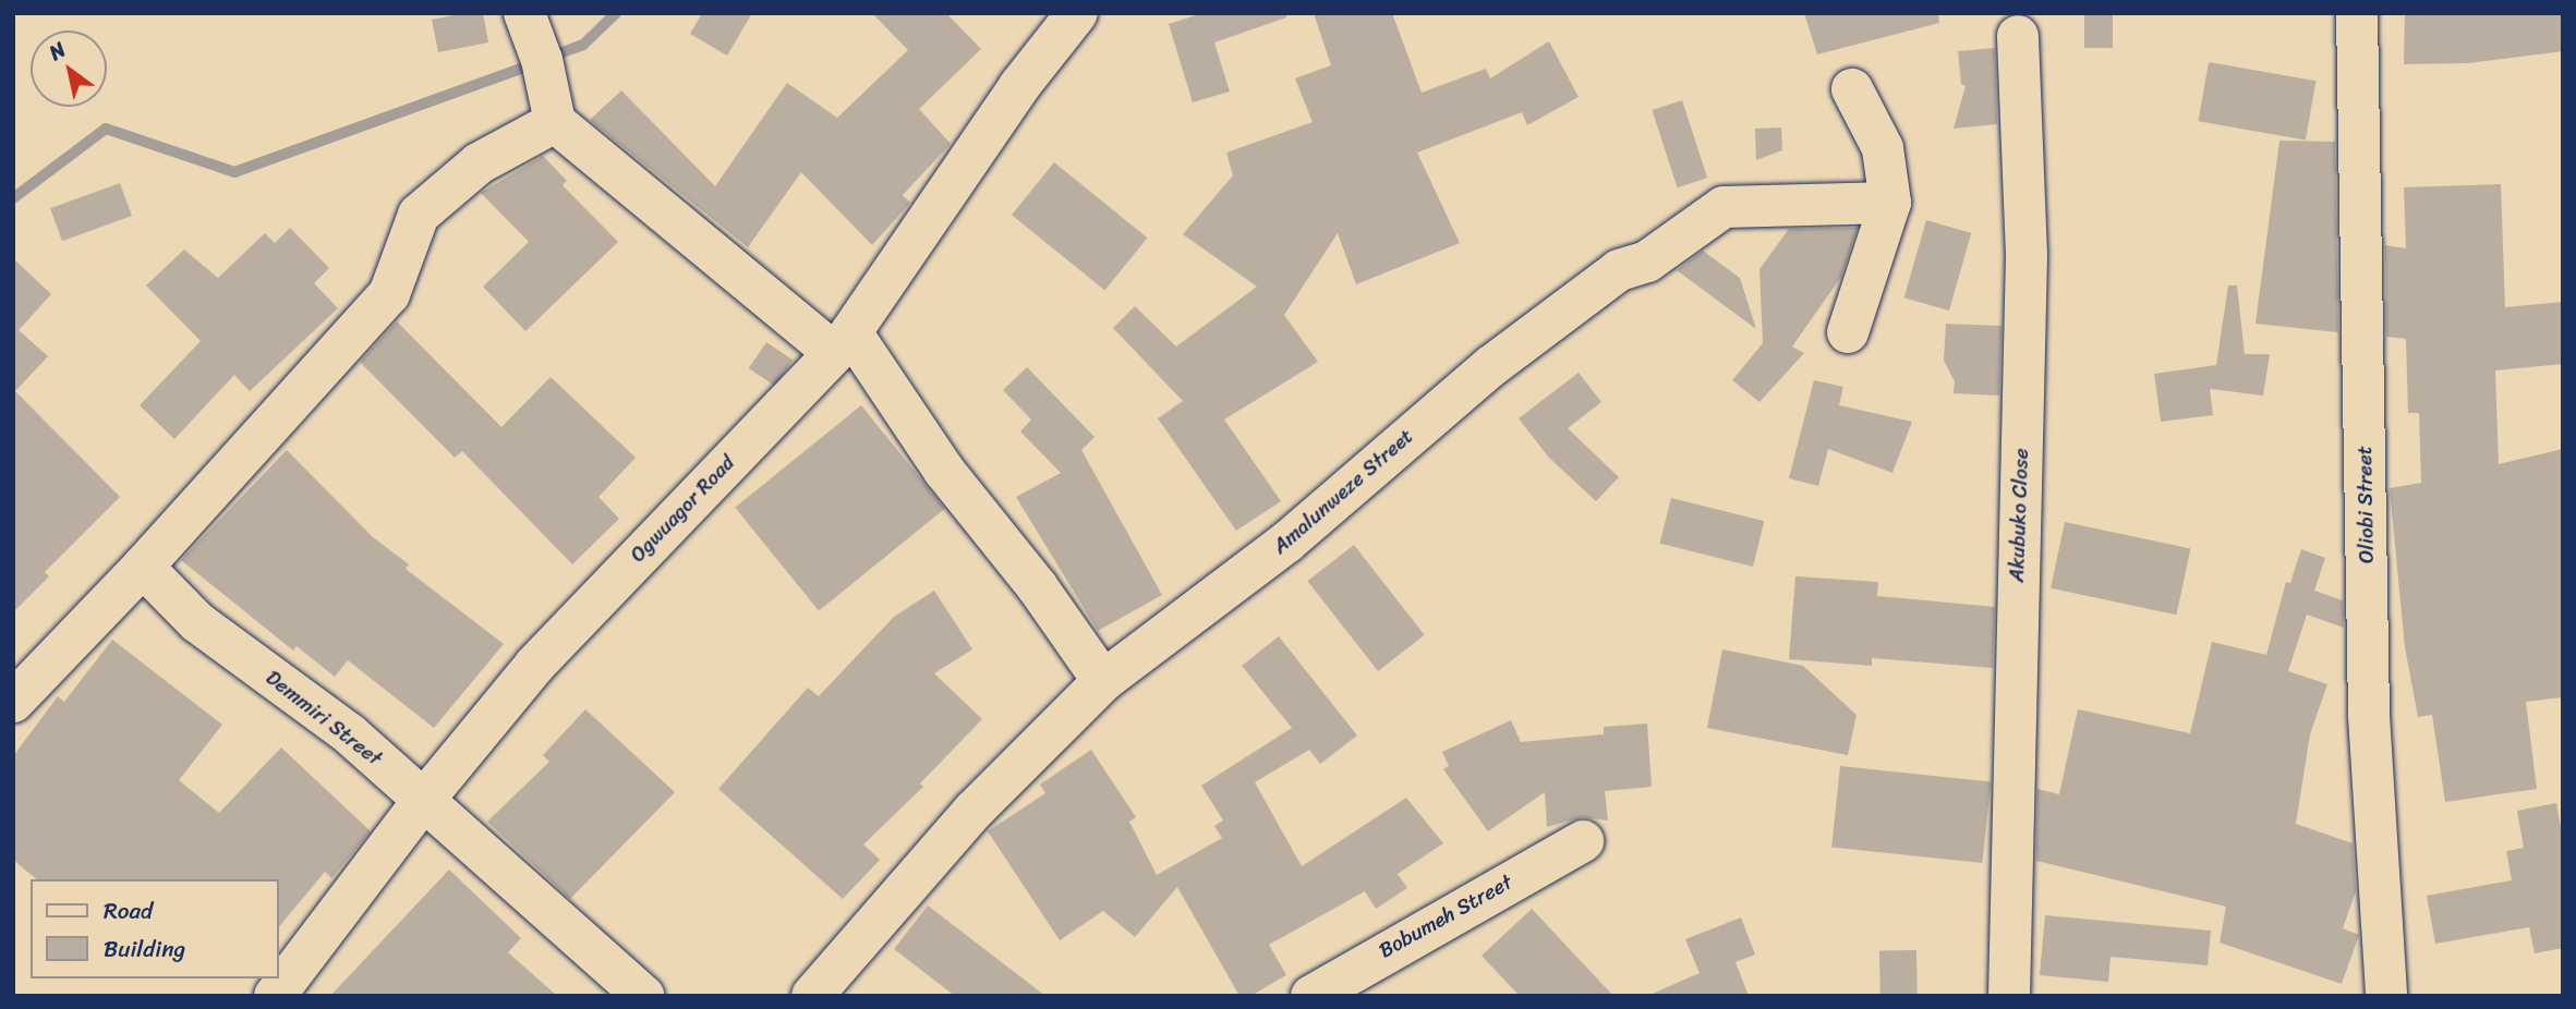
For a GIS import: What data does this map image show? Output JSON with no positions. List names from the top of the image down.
{
  "streets": {
    "street": [
      "Amalunweze Street",
      "Oliobi Street",
      "Ogwuagor Road",
      "Akubuko Close",
      "Demmiri Street",
      "Bobumeh Street"
    ]
  },
  "crossings": [
    ["Ogwuagor Road", "Demmiri Street"]
  ],
  "legend": ["Road", "Building"],
  "north": "top left"
}
